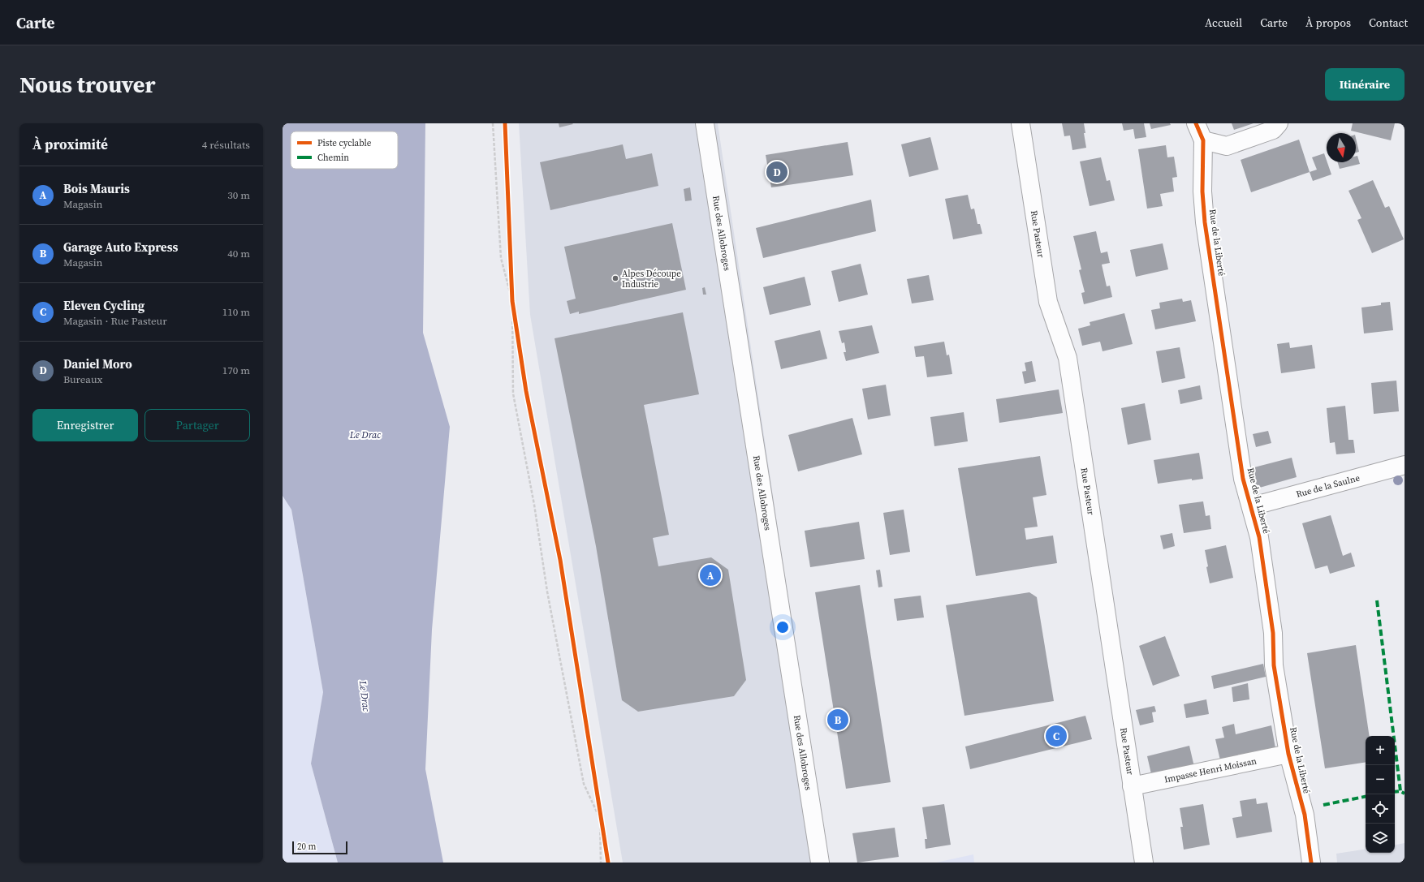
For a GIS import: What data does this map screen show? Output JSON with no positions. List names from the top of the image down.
{
  "streets": {
    "street": [
      "Rue des Allobroges",
      "Rue Pasteur",
      "Rue de la Liberté",
      "Rue de la Saulne",
      "Impasse Henri Moissan"
    ]
  },
  "crossings": [
    ["Rue Pasteur", "Impasse Henri Moissan"],
    ["Rue de la Liberté", "Rue de la Saulne"],
    ["Rue de la Liberté", "Impasse Henri Moissan"]
  ],
  "water": ["Le Drac"],
  "places": ["Alpes Découpe Industrie"],
  "legend": ["Piste cyclable", "Chemin"],
  "scale_bar": "20 m",
  "north": "bottom",
  "page": {
    "header": "Carte",
    "nav": [
      "Accueil",
      "Carte",
      "À propos",
      "Contact"
    ],
    "buttons": [
      "Itinéraire",
      ["Enregistrer", "Partager"]
    ],
    "title": "Nous trouver",
    "heading": ["À proximité", "4 résultats"],
    "pins": [
      "D",
      "A",
      "B",
      "C"
    ],
    "list": [
      {
        "mark": "A",
        "name": "Bois Mauris",
        "note": "Magasin",
        "value": "30 m"
      },
      {
        "mark": "B",
        "name": "Garage Auto Express",
        "note": "Magasin",
        "value": "40 m"
      },
      {
        "mark": "C",
        "name": "Eleven Cycling",
        "note": "Magasin · Rue Pasteur",
        "value": "110 m"
      },
      {
        "mark": "D",
        "name": "Daniel Moro",
        "note": "Bureaux",
        "value": "170 m"
      }
    ],
    "map_buttons": ["+", "−"],
    "scale": "20 m"
  }
}
